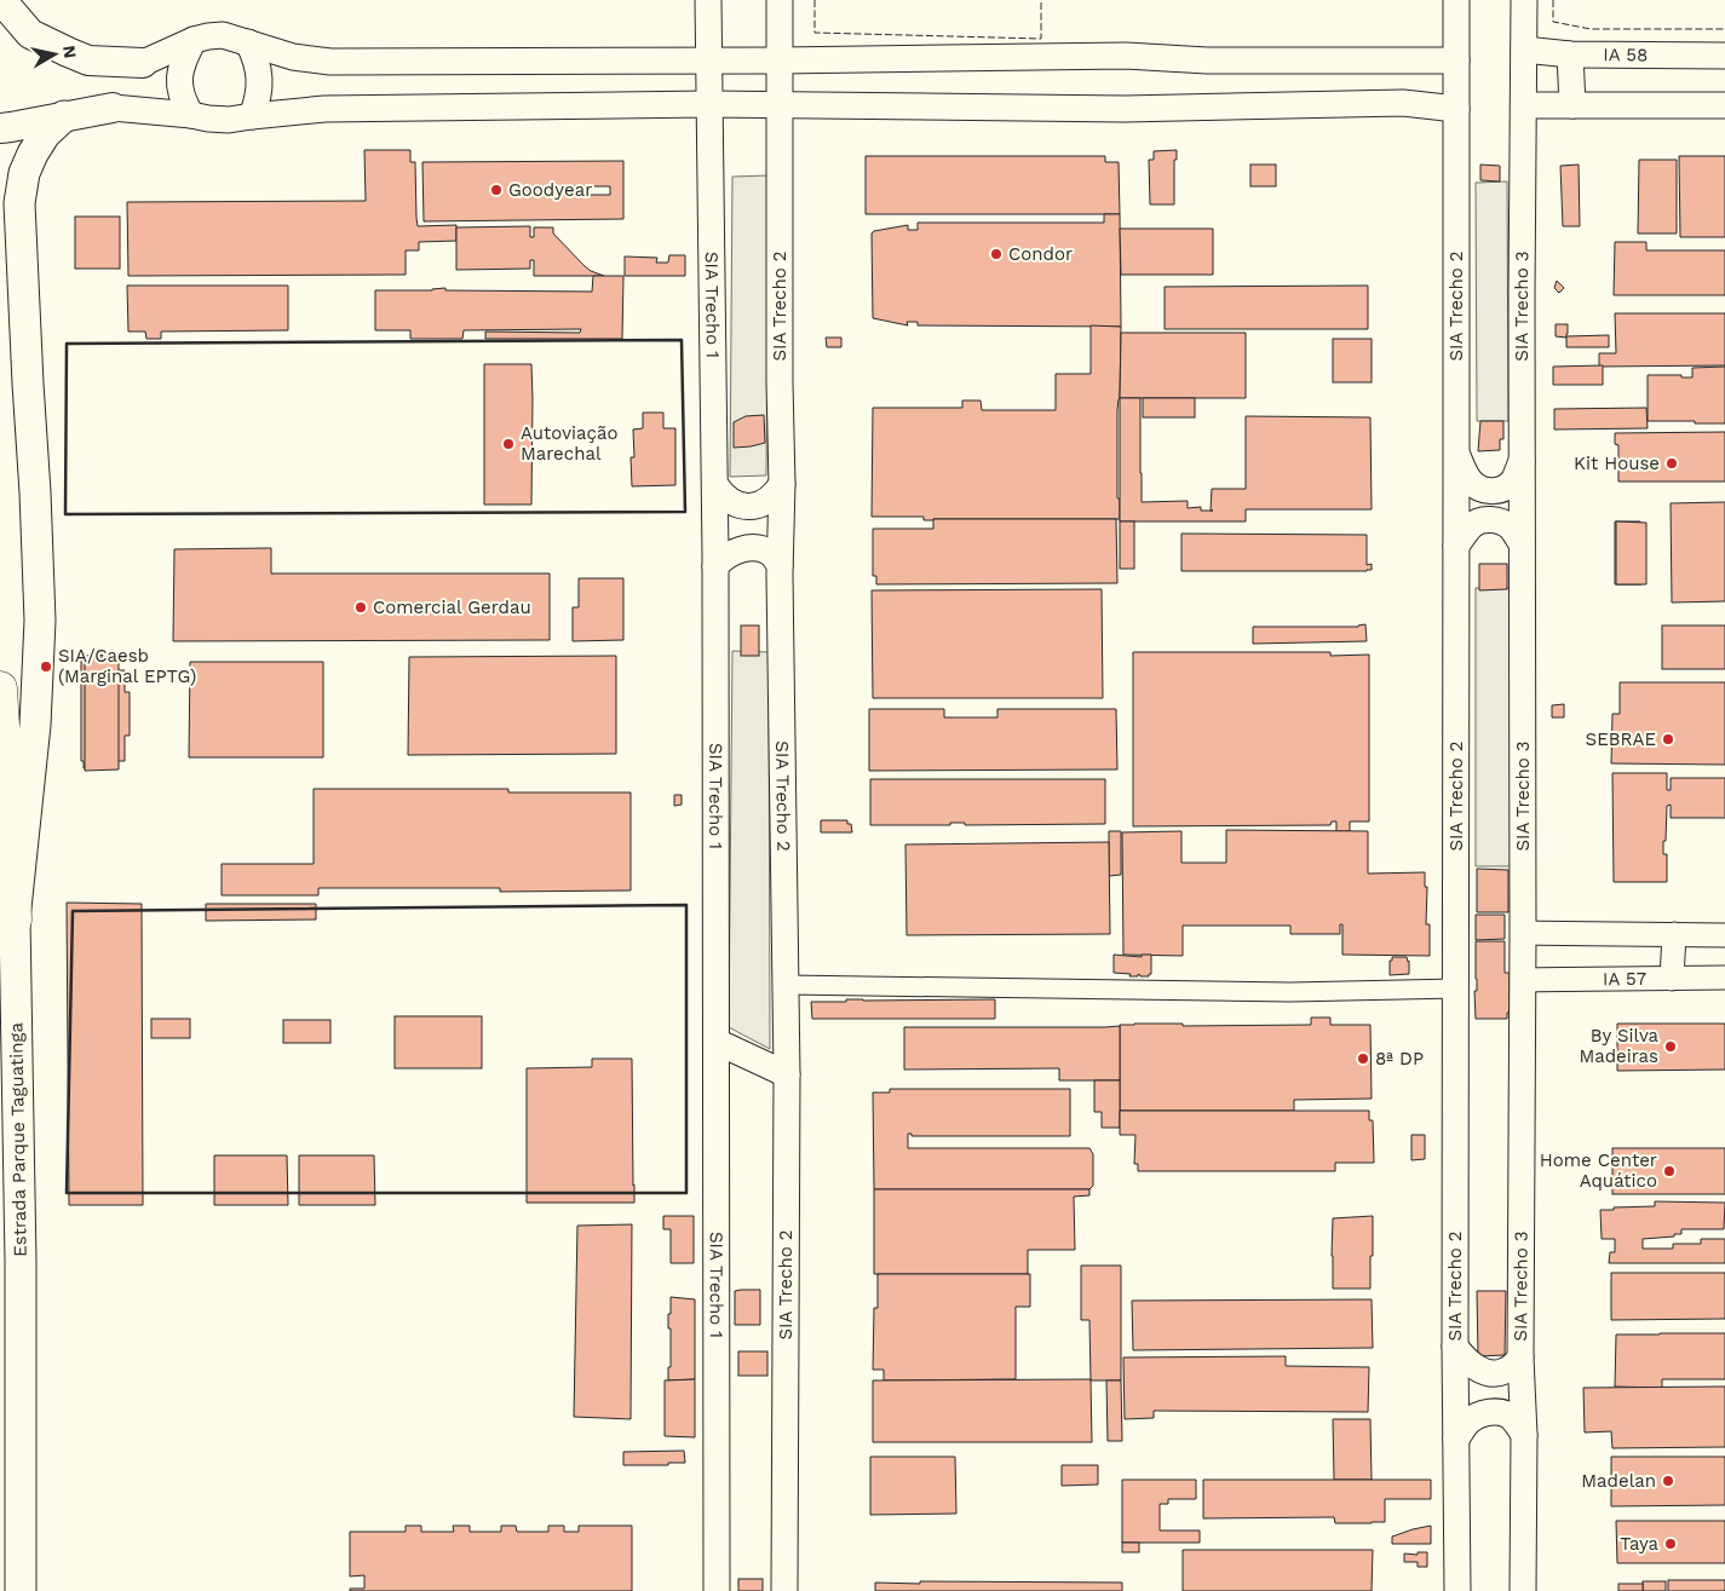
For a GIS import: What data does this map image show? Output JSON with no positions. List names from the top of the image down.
{
  "streets": {
    "highway": ["Estrada Parque Taguatinga"],
    "main road": [
      "IA 58",
      "SIA Trecho 1",
      "SIA Trecho 2",
      "SIA Trecho 3"
    ],
    "street": ["IA 57"]
  },
  "crossings": [
    ["IA 58", "SIA Trecho 3"],
    ["SIA Trecho 3", "IA 57"]
  ],
  "places": [
    "Goodyear",
    "Condor",
    "Autoviação Marechal",
    "Kit House",
    "Comercial Gerdau",
    "SIA/Caesb (Marginal EPTG)",
    "SEBRAE",
    "By Silva Madeiras",
    "8ª DP",
    "Home Center Aquático",
    "Madelan",
    "Taya"
  ],
  "north": "right"
}
